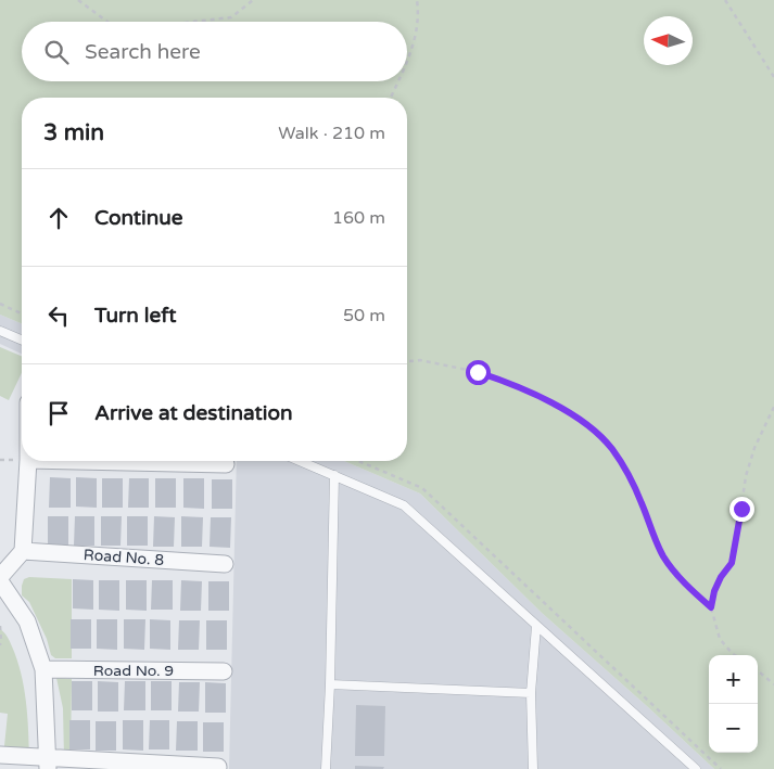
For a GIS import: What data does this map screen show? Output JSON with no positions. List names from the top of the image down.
{
  "streets": {
    "street": ["Road No. 8", "Road No. 9"]
  },
  "north": "left",
  "page": {
    "search": "Search here",
    "heading": ["3 min", "Walk · 210 m"],
    "list": [
      ["Continue", "160 m"],
      ["Turn left", "50 m"],
      "Arrive at destination"
    ],
    "map_buttons": ["+", "−"]
  }
}
